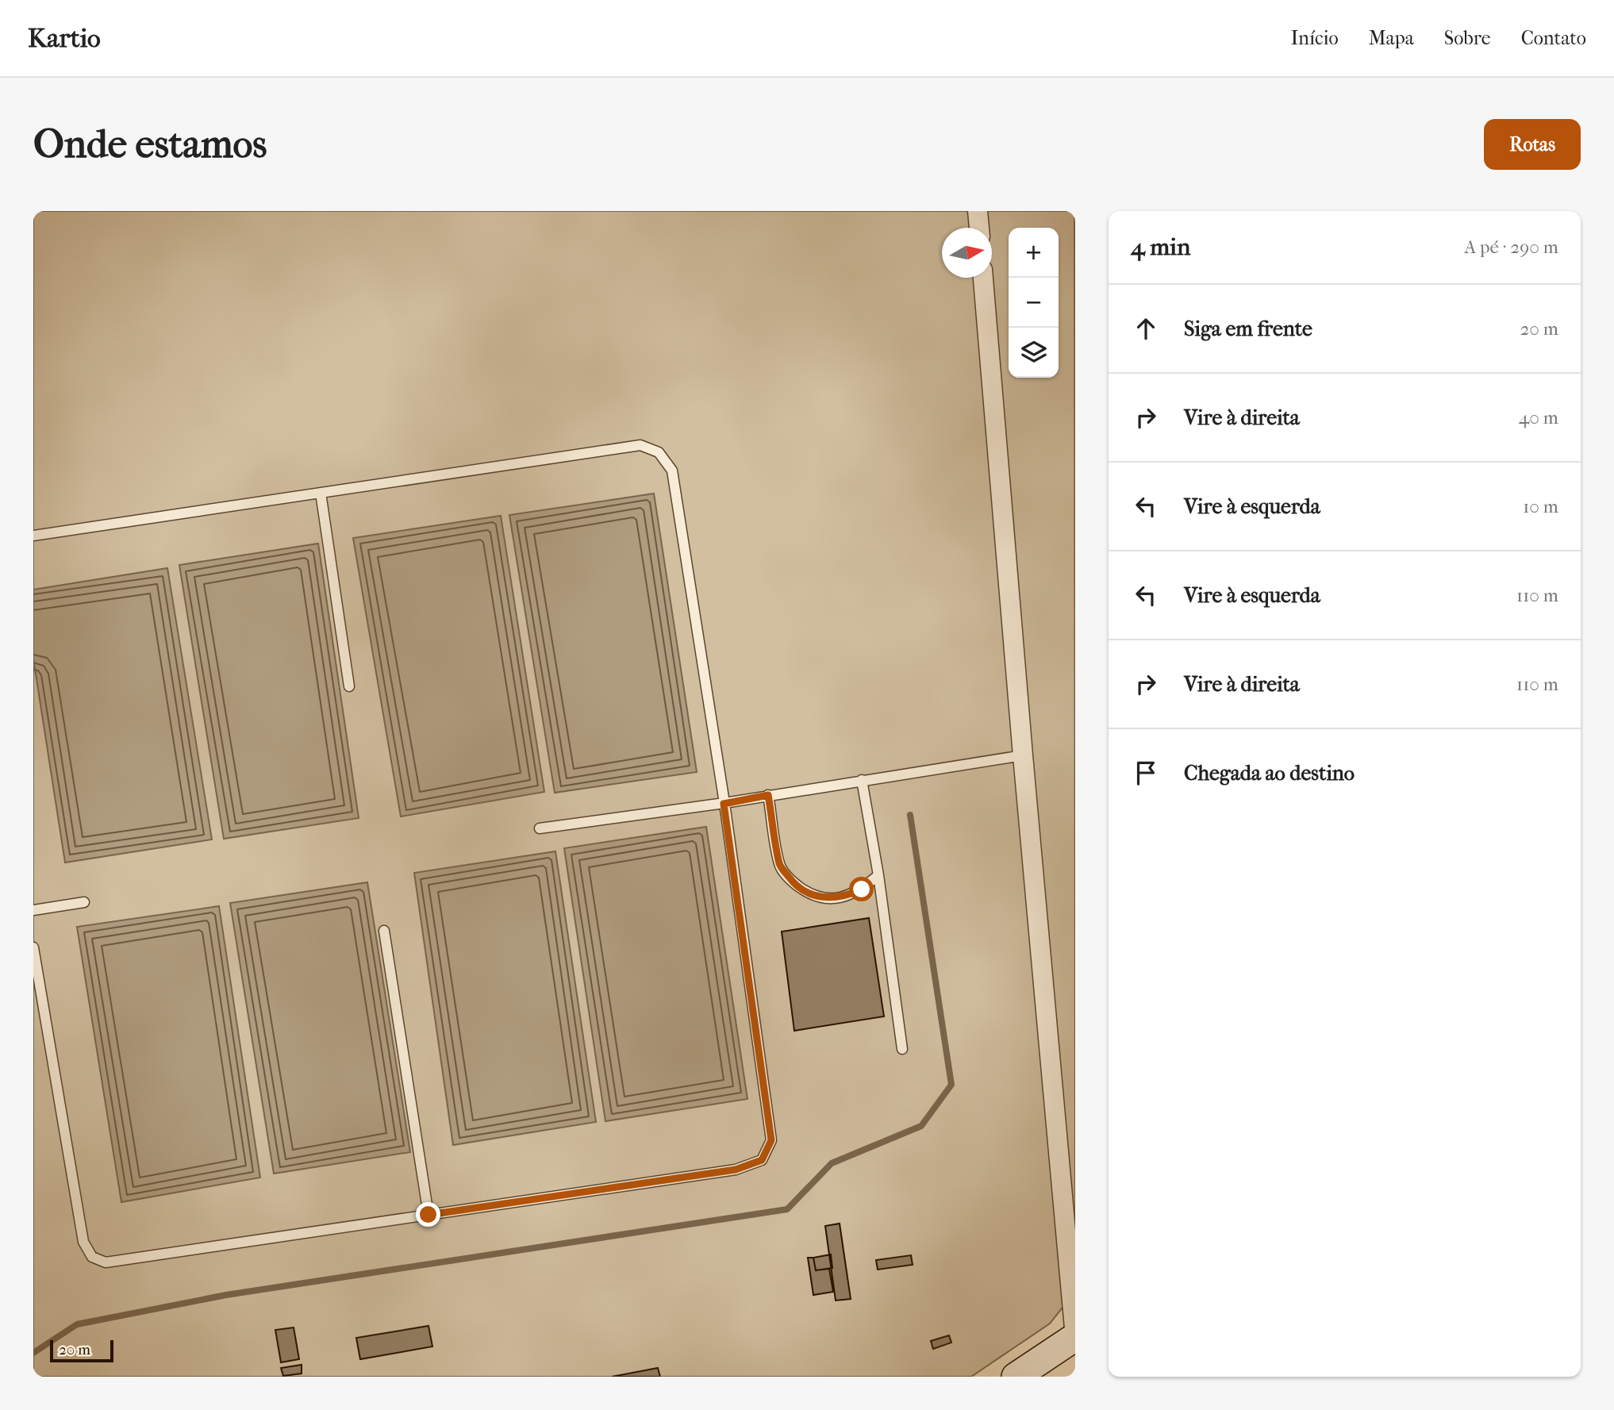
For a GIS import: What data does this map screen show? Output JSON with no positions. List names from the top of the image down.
{
  "scale_bar": "20 m",
  "north": "right",
  "page": {
    "header": "Kartio",
    "nav": [
      "Início",
      "Mapa",
      "Sobre",
      "Contato"
    ],
    "buttons": "Rotas",
    "title": "Onde estamos",
    "heading": ["4 min", "A pé · 290 m"],
    "map_buttons": ["+", "−"],
    "list": [
      ["Siga em frente", "20 m"],
      ["Vire à direita", "40 m"],
      ["Vire à esquerda", "10 m"],
      ["Vire à esquerda", "110 m"],
      ["Vire à direita", "110 m"],
      "Chegada ao destino"
    ],
    "scale": "20 m"
  }
}
